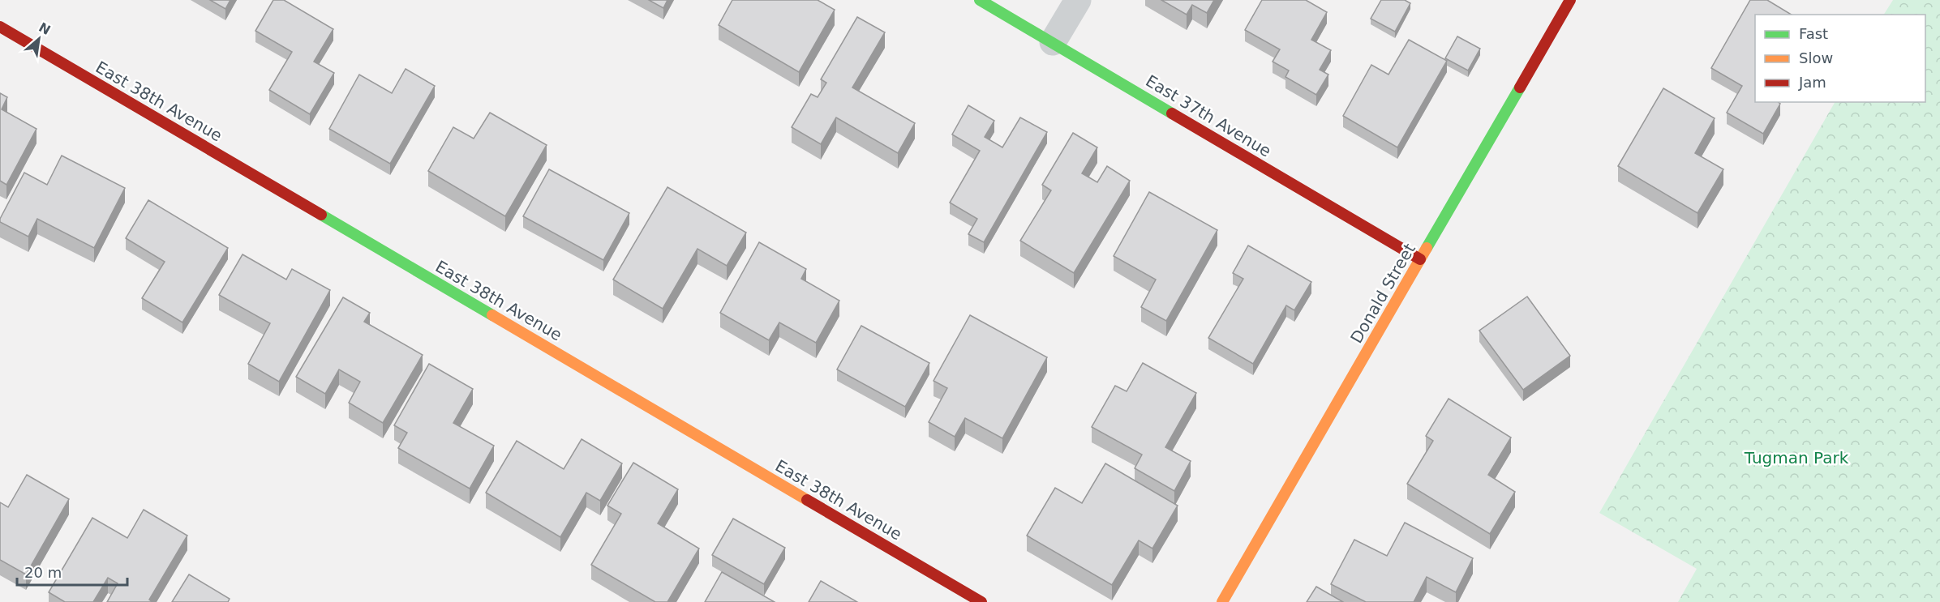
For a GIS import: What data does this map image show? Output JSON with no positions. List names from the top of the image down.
{
  "streets": {
    "street": ["East 38th Avenue", "East 37th Avenue", "Donald Street"]
  },
  "crossings": [
    ["East 37th Avenue", "Donald Street"]
  ],
  "parks": ["Tugman Park"],
  "legend": ["Fast", "Slow", "Jam"],
  "scale_bar": "20 m",
  "north": "top right"
}
